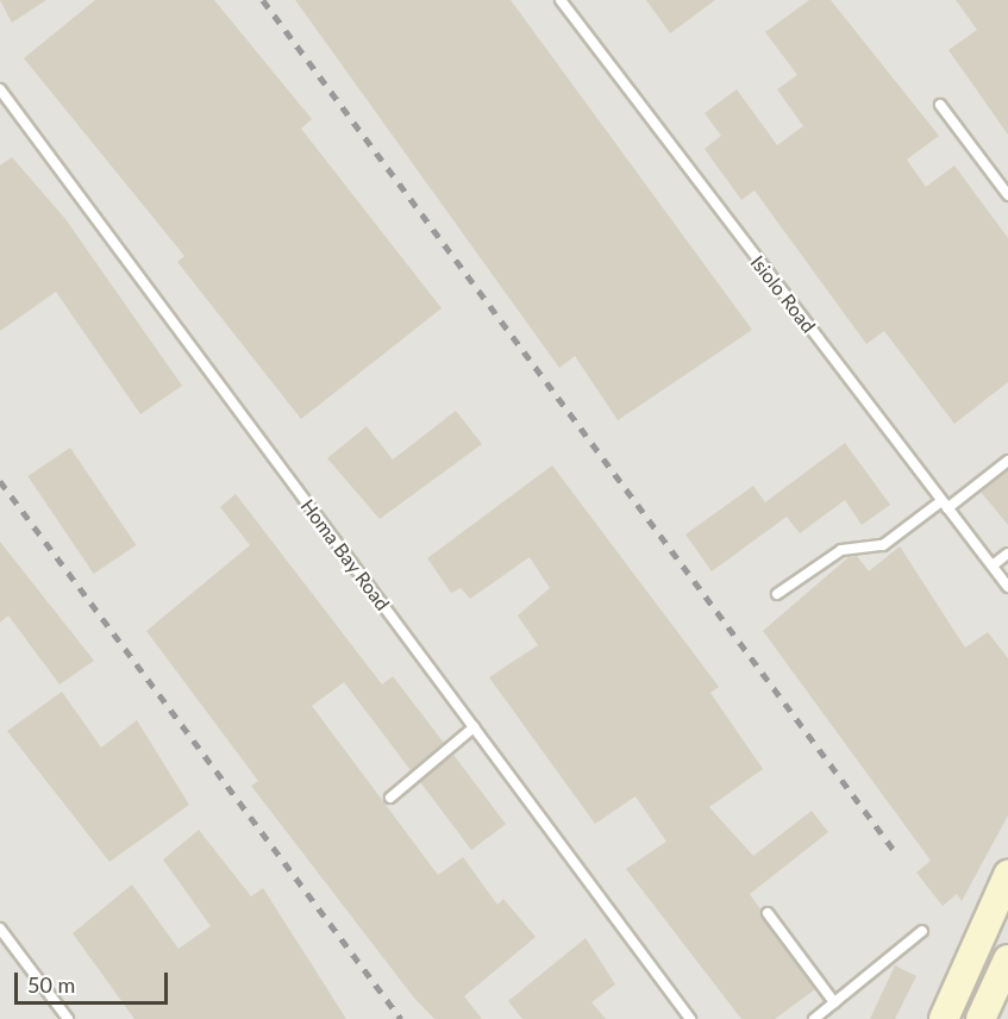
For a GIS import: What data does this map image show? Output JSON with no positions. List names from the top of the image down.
{
  "streets": {
    "lane": ["Isiolo Road", "Homa Bay Road"]
  },
  "scale_bar": "50 m"
}
